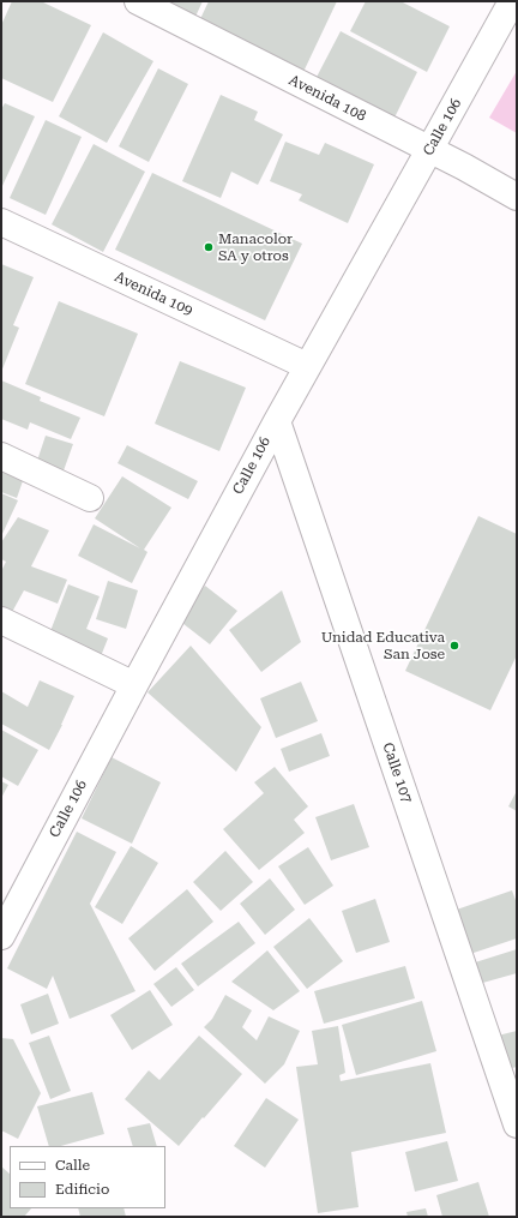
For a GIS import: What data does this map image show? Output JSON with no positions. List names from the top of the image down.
{
  "streets": {
    "street": [
      "Avenida 108",
      "Calle 106",
      "Avenida 109",
      "Calle 107"
    ]
  },
  "crossings": [
    ["Avenida 108", "Calle 106"],
    ["Calle 106", "Avenida 109"],
    ["Calle 106", "Calle 107"]
  ],
  "places": ["Manacolor SA y otros", "Unidad Educativa San Jose"],
  "legend": ["Calle", "Edificio"]
}
